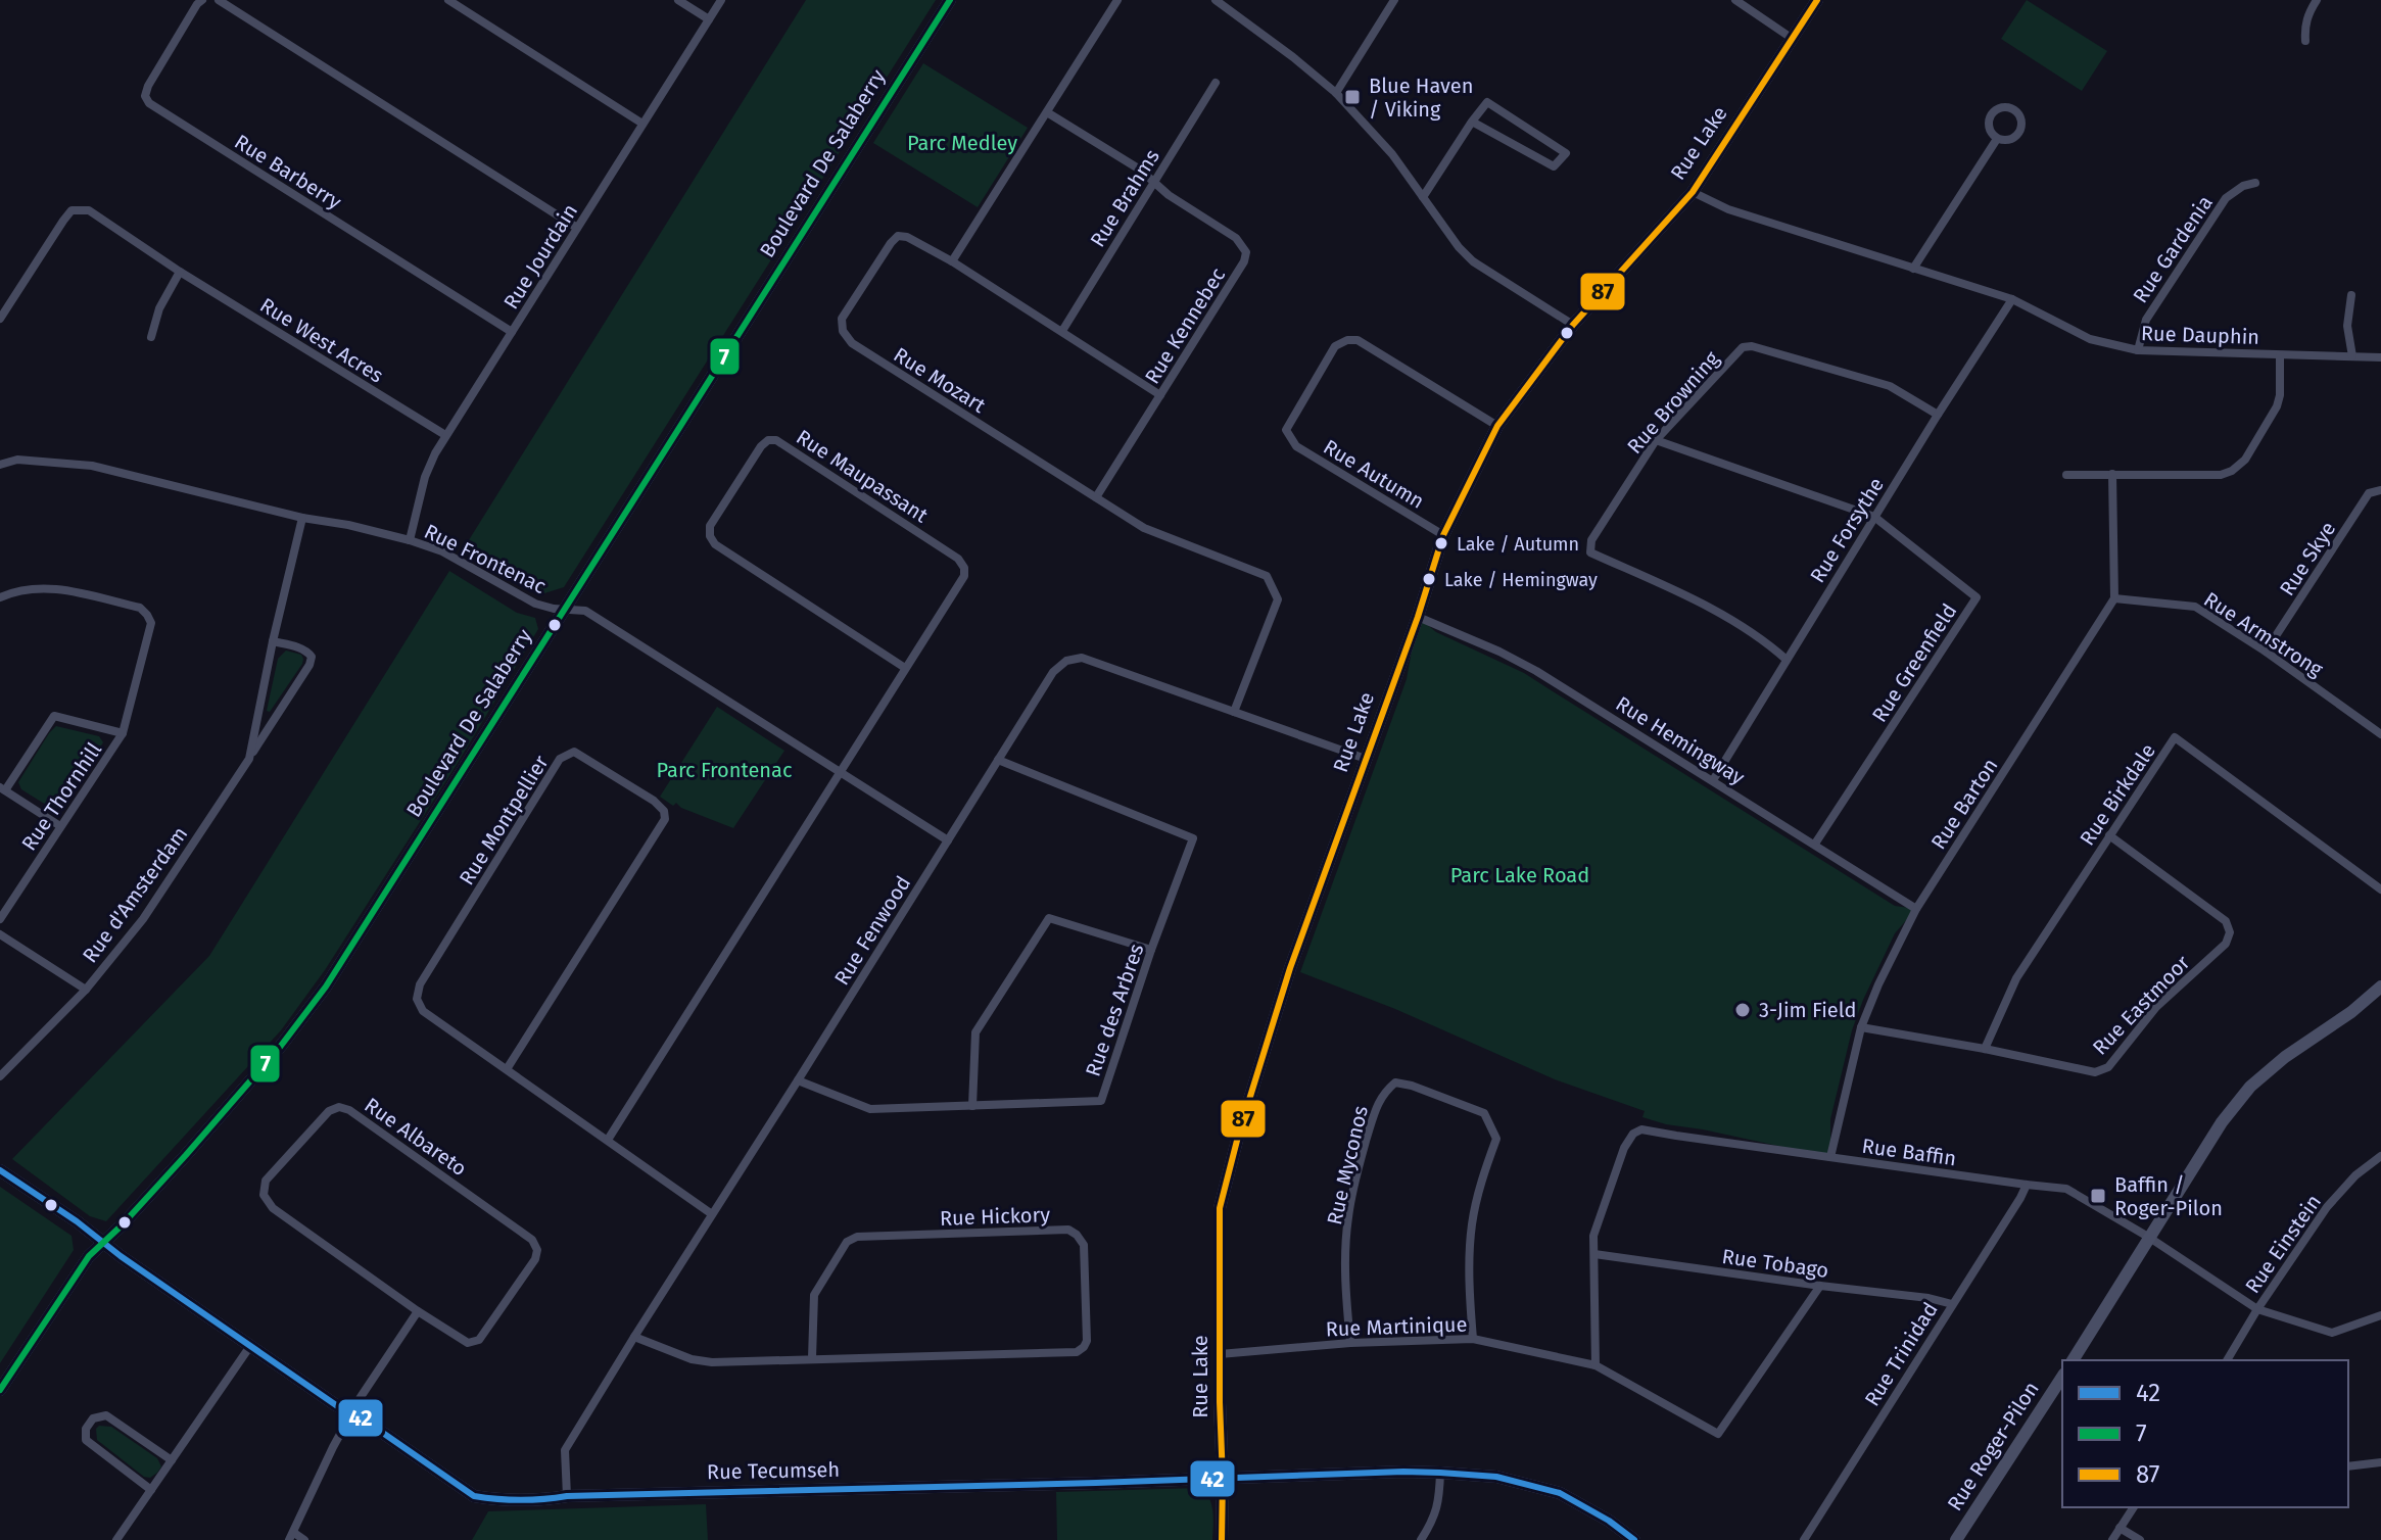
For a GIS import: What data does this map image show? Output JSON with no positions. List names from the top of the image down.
{
  "streets": {
    "street": [
      "Rue Lake",
      "Boulevard De Salaberry",
      "Rue Barberry",
      "Rue Brahms",
      "Rue Gardenia",
      "Rue Jourdain",
      "Rue Kennebec",
      "Rue Dauphin",
      "Rue West Acres",
      "Rue Mozart",
      "Rue Browning",
      "Rue Autumn",
      "Rue Maupassant",
      "Rue Forsythe",
      "Rue Frontenac",
      "Rue Skye",
      "Rue Armstrong",
      "Rue Greenfield",
      "Rue Hemingway",
      "Rue Birkdale",
      "Rue Thornhill",
      "Rue Barton",
      "Rue Montpellier",
      "Rue d'Amsterdam",
      "Rue Fenwood",
      "Rue Eastmoor",
      "Rue des Arbres",
      "Rue Albareto",
      "Rue Baffin",
      "Rue Myconos",
      "Rue Hickory",
      "Rue Einstein",
      "Rue Tobago",
      "Rue Martinique",
      "Rue Trinidad",
      "Rue Roger-Pilon",
      "Rue Tecumseh"
    ]
  },
  "crossings": [
    ["Rue Lake", "Rue Dauphin"],
    ["Rue Lake", "Rue Autumn"],
    ["Rue Lake", "Rue Hemingway"],
    ["Rue Lake", "Rue Fenwood"],
    ["Rue Lake", "Rue Martinique"],
    ["Rue Lake", "Rue Tecumseh"],
    ["Boulevard De Salaberry", "Rue Frontenac"],
    ["Boulevard De Salaberry", "Rue Tecumseh"],
    ["Rue Barberry", "Rue Jourdain"],
    ["Rue Brahms", "Rue Kennebec"],
    ["Rue Brahms", "Rue Mozart"],
    ["Rue Gardenia", "Rue Dauphin"],
    ["Rue Jourdain", "Rue West Acres"],
    ["Rue Jourdain", "Rue Frontenac"],
    ["Rue Kennebec", "Rue Mozart"],
    ["Rue Dauphin", "Rue Forsythe"],
    ["Rue Mozart", "Rue Fenwood"],
    ["Rue Browning", "Rue Forsythe"],
    ["Rue Browning", "Rue Greenfield"],
    ["Rue Maupassant", "Rue Frontenac"],
    ["Rue Maupassant", "Rue Montpellier"],
    ["Rue Forsythe", "Rue Greenfield"],
    ["Rue Forsythe", "Rue Hemingway"],
    ["Rue Frontenac", "Rue d'Amsterdam"],
    ["Rue Frontenac", "Rue Fenwood"],
    ["Rue Skye", "Rue Armstrong"],
    ["Rue Armstrong", "Rue Barton"],
    ["Rue Greenfield", "Rue Hemingway"],
    ["Rue Hemingway", "Rue Barton"],
    ["Rue Birkdale", "Rue Eastmoor"],
    ["Rue Barton", "Rue Eastmoor"],
    ["Rue Barton", "Rue Baffin"],
    ["Rue Montpellier", "Rue Fenwood"],
    ["Rue Fenwood", "Rue des Arbres"],
    ["Rue Fenwood", "Rue Hickory"],
    ["Rue Fenwood", "Rue Tecumseh"],
    ["Rue Baffin", "Rue Einstein"],
    ["Rue Baffin", "Rue Tobago"],
    ["Rue Baffin", "Rue Martinique"],
    ["Rue Baffin", "Rue Trinidad"],
    ["Rue Myconos", "Rue Martinique"],
    ["Rue Tobago", "Rue Martinique"],
    ["Rue Tobago", "Rue Trinidad"]
  ],
  "parks": ["Parc Medley", "Parc Frontenac", "Parc Lake Road"],
  "places": {
    "transit": ["Blue Haven / Viking", "Baffin / Roger-Pilon"],
    "other": ["Lake / Autumn", "Lake / Hemingway", "3-Jim Field"]
  },
  "lines": ["transit line 7", "transit line 87", "transit line 42"],
  "legend": ["42", "7", "87"]
}
